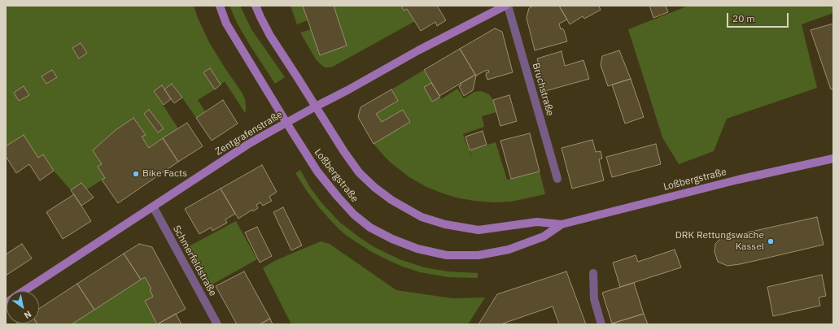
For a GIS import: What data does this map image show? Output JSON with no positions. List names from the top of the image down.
{
  "streets": {
    "main road": ["Zentgrafenstraße", "Loßbergstraße"],
    "street": ["Bruchstraße", "Schmerfeldstraße"]
  },
  "crossings": [
    ["Zentgrafenstraße", "Loßbergstraße"],
    ["Zentgrafenstraße", "Schmerfeldstraße"]
  ],
  "places": ["Bike Facts", "DRK Rettungswache Kassel"],
  "scale_bar": "20 m",
  "north": "bottom right"
}
